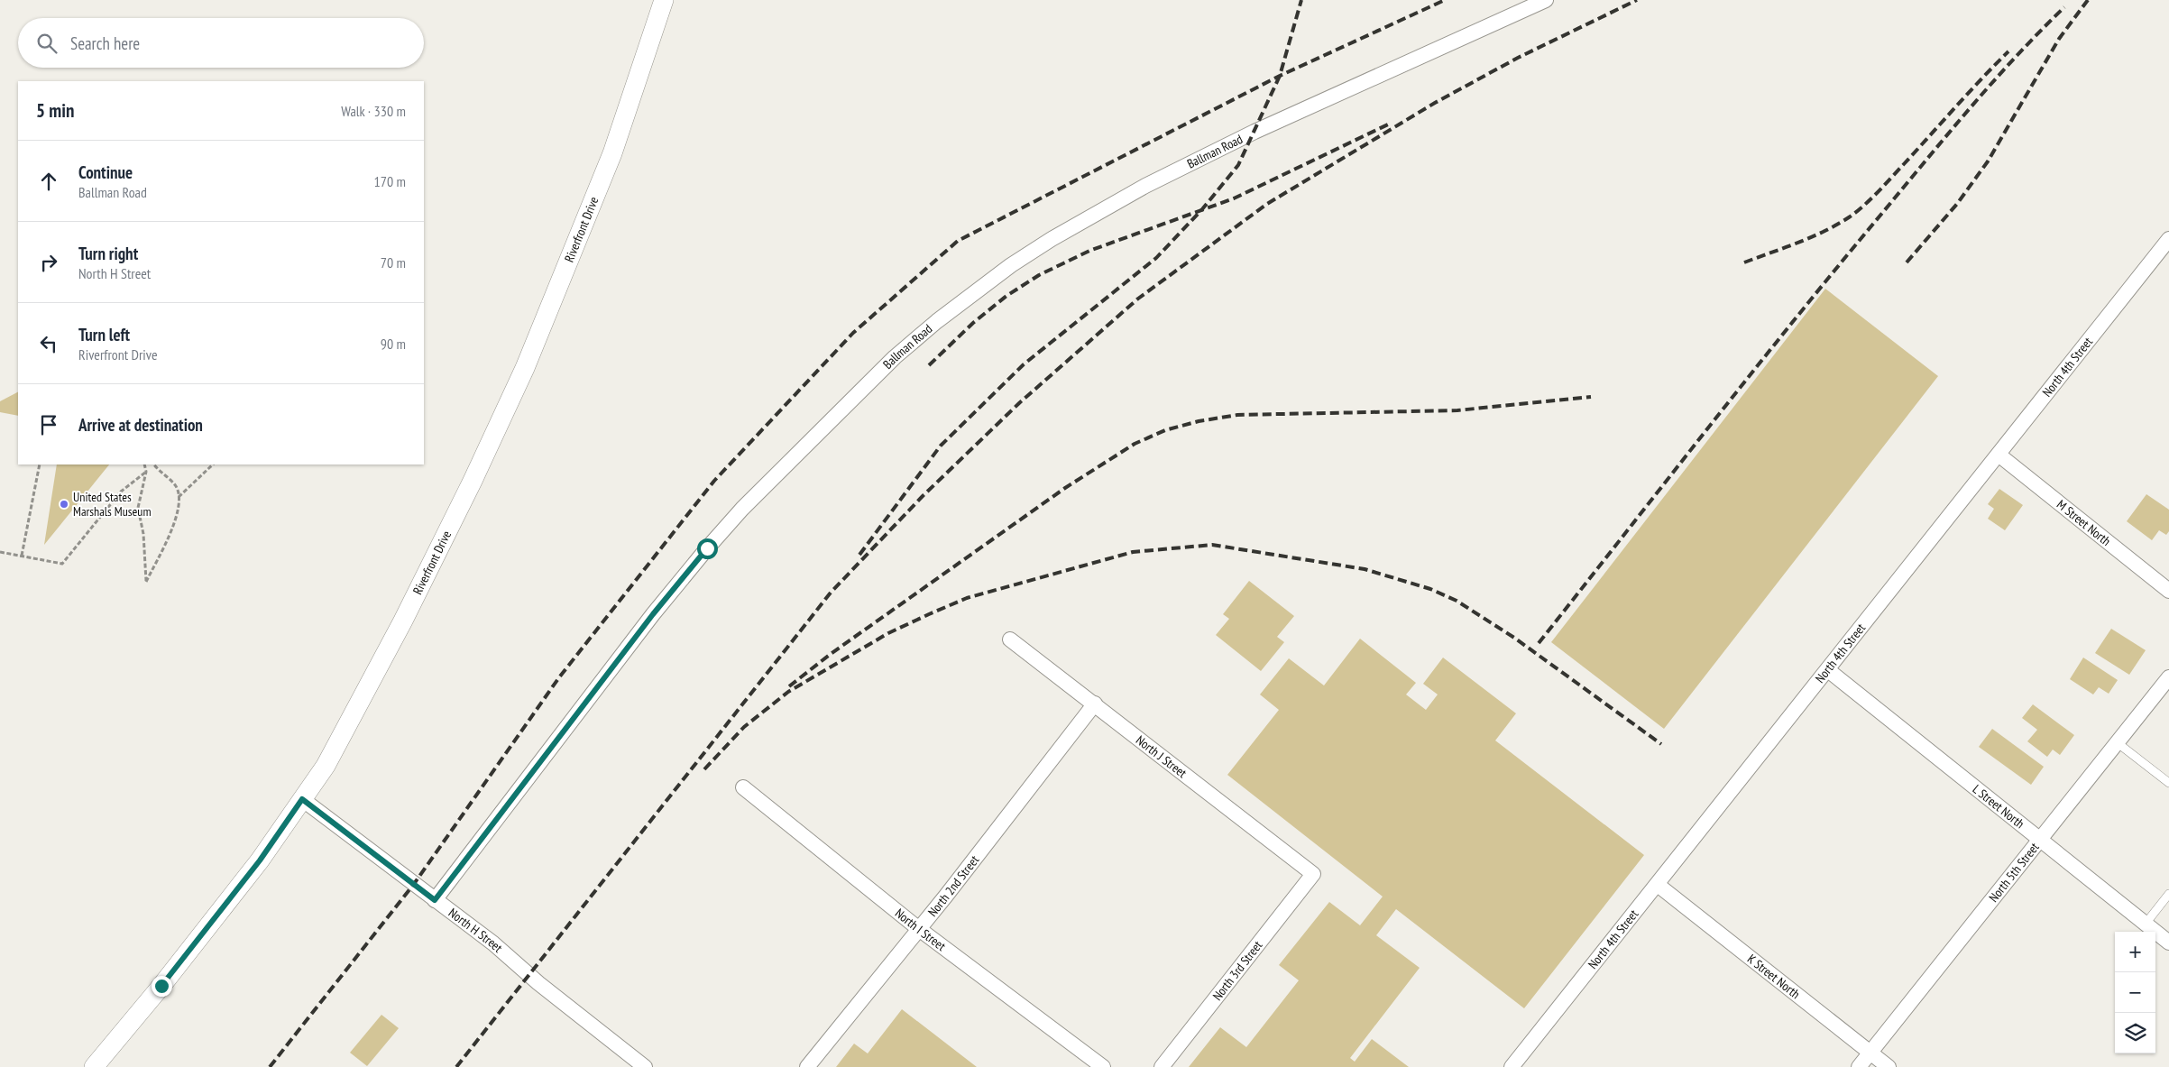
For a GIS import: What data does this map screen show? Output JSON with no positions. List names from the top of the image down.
{
  "streets": {
    "street": [
      "Ballman Road",
      "Riverfront Drive",
      "North 4th Street",
      "M Street North",
      "North J Street",
      "L Street North",
      "North 5th Street",
      "North 2nd Street",
      "North I Street",
      "North H Street",
      "North 3rd Street",
      "K Street North"
    ]
  },
  "crossings": [
    ["Ballman Road", "North H Street"],
    ["Riverfront Drive", "North H Street"],
    ["North 4th Street", "M Street North"],
    ["North 4th Street", "L Street North"],
    ["North 4th Street", "K Street North"],
    ["North J Street", "North 2nd Street"],
    ["North J Street", "North 3rd Street"],
    ["L Street North", "North 5th Street"],
    ["North 5th Street", "K Street North"],
    ["North 2nd Street", "North I Street"]
  ],
  "places": ["United States Marshals Museum"],
  "page": {
    "search": "Search here",
    "heading": ["5 min", "Walk · 330 m"],
    "list": [
      ["Continue", "Ballman Road", "170 m"],
      ["Turn right", "North H Street", "70 m"],
      ["Turn left", "Riverfront Drive", "90 m"],
      "Arrive at destination"
    ],
    "map_buttons": ["+", "−"]
  }
}
